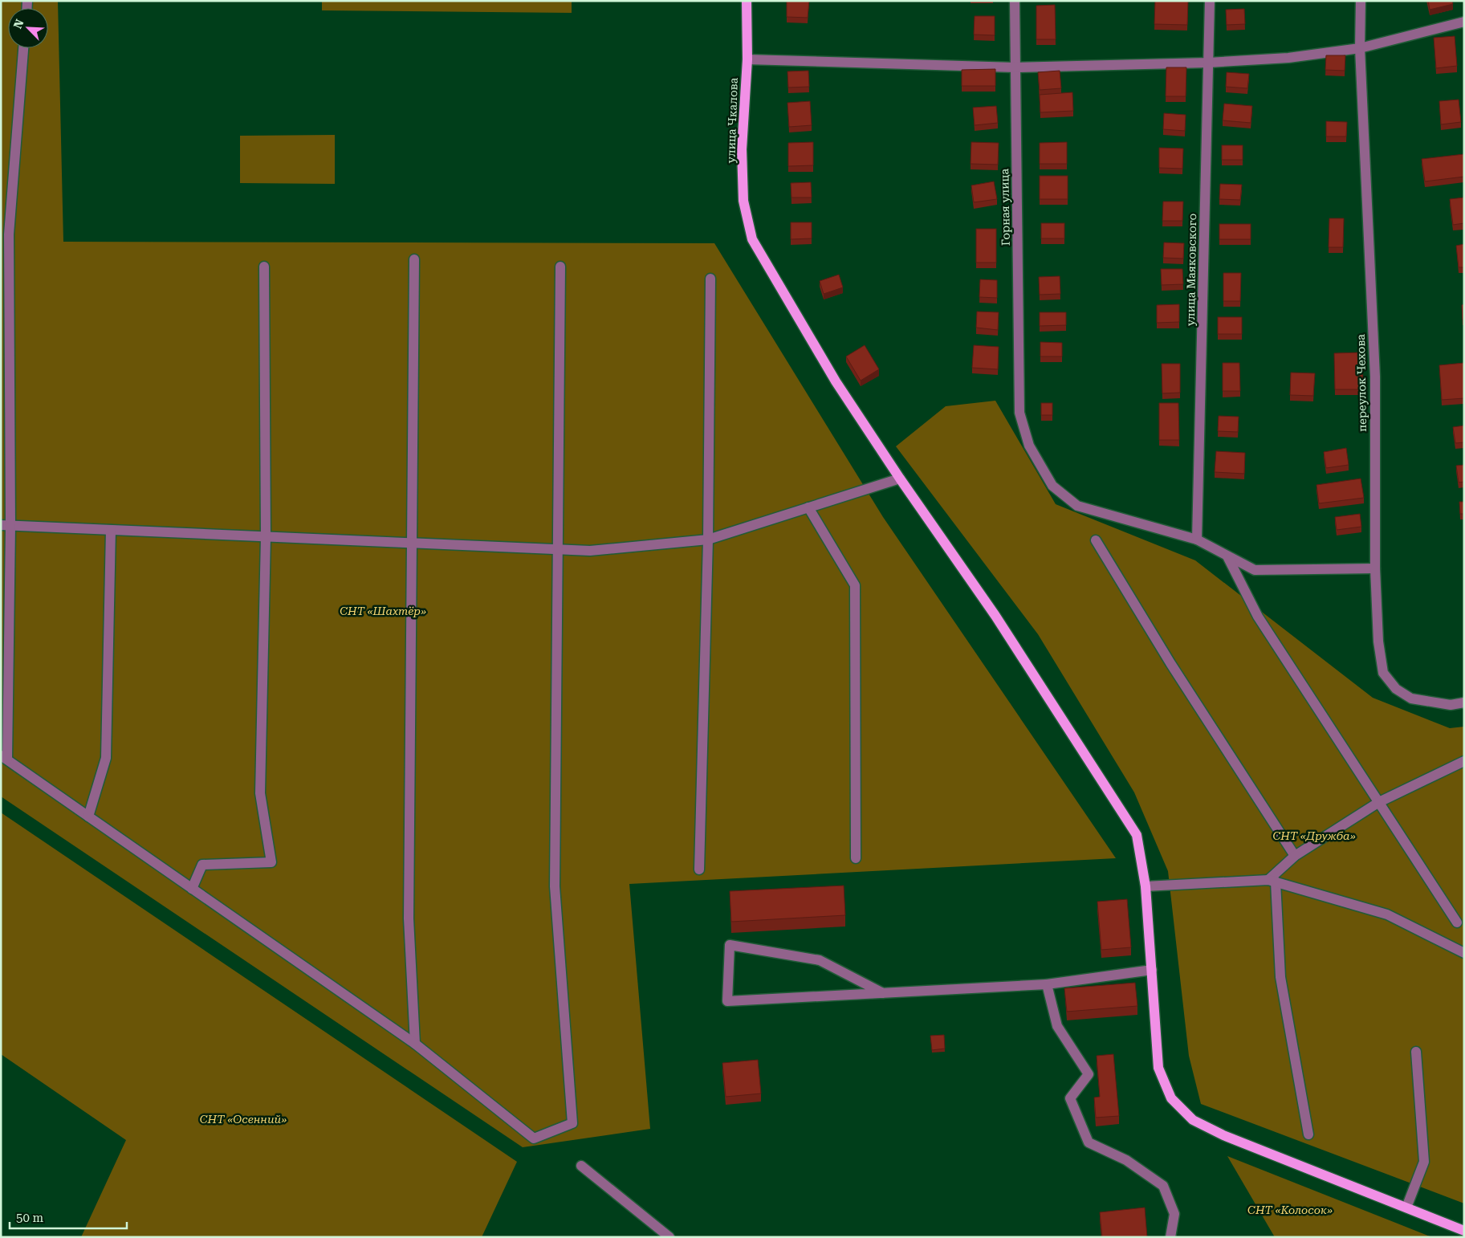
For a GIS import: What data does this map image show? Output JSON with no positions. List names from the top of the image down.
{
  "streets": {
    "main road": ["улица Чкалова"],
    "street": ["Горная улица", "улица Маяковского", "переулок Чехова"]
  },
  "crossings": [
    ["Горная улица", "улица Маяковского"],
    ["Горная улица", "переулок Чехова"]
  ],
  "parks": [
    "СНТ «Шахтёр»",
    "СНТ «Дружба»",
    "СНТ «Осенний»",
    "СНТ «Колосок»"
  ],
  "scale_bar": "50 m",
  "north": "top left"
}
